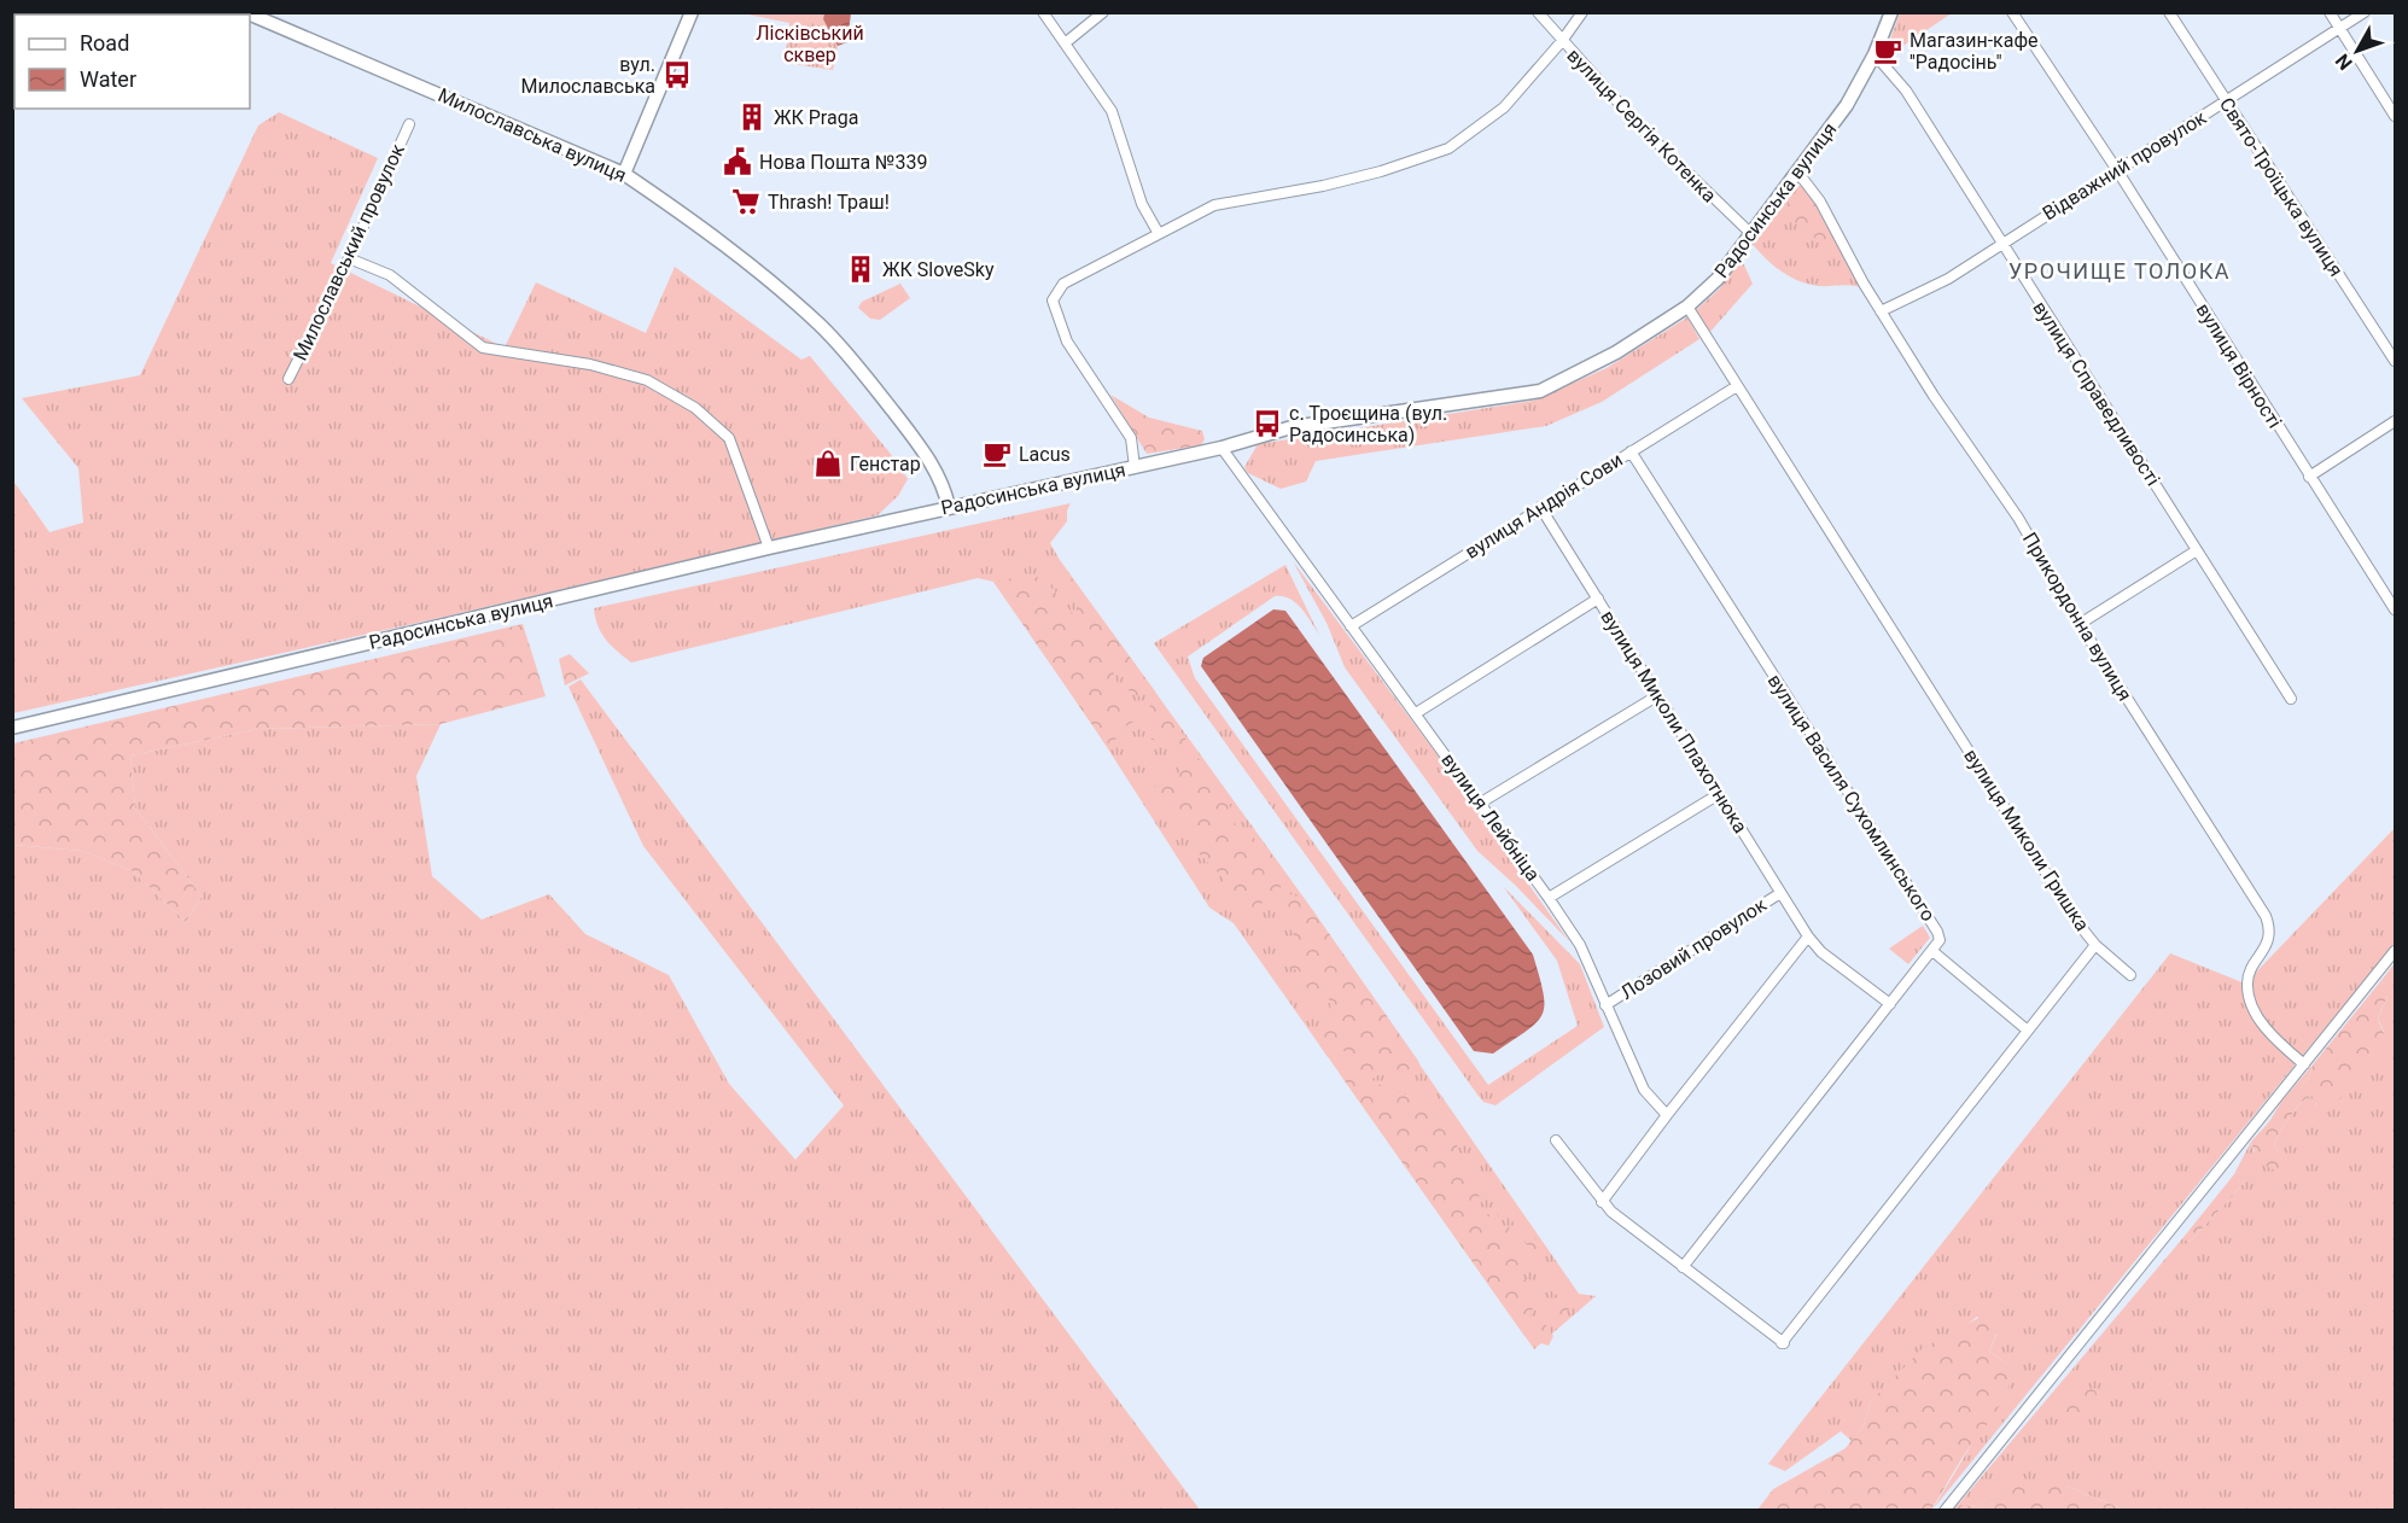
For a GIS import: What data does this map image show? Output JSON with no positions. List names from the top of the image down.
{
  "streets": {
    "main road": ["Милославська вулиця", "Радосинська вулиця"],
    "street": [
      "вулиця Сергія Котенка",
      "Відважний провулок",
      "Свято-Троїцька вулиця",
      "Милославський провулок",
      "вулиця Вірності",
      "вулиця Справедливості",
      "вулиця Андрія Сови",
      "Прикордонна вулиця",
      "вулиця Миколи Плахотнюка",
      "вулиця Василя Сухомлинського",
      "вулиця Лейбніца",
      "вулиця Миколи Гришка",
      "Лозовий провулок"
    ]
  },
  "crossings": [
    ["вулиця Сергія Котенка", "Радосинська вулиця"],
    ["Милославська вулиця", "Радосинська вулиця"],
    ["Відважний провулок", "Свято-Троїцька вулиця"],
    ["Відважний провулок", "вулиця Вірності"],
    ["Відважний провулок", "вулиця Справедливості"],
    ["Відважний провулок", "Прикордонна вулиця"],
    ["Радосинська вулиця", "вулиця Справедливості"],
    ["Радосинська вулиця", "Прикордонна вулиця"],
    ["Радосинська вулиця", "вулиця Лейбніца"],
    ["Радосинська вулиця", "вулиця Миколи Гришка"],
    ["вулиця Андрія Сови", "вулиця Миколи Плахотнюка"],
    ["вулиця Андрія Сови", "вулиця Василя Сухомлинського"],
    ["вулиця Андрія Сови", "вулиця Лейбніца"],
    ["вулиця Андрія Сови", "вулиця Миколи Гришка"],
    ["вулиця Миколи Плахотнюка", "вулиця Василя Сухомлинського"],
    ["вулиця Миколи Плахотнюка", "Лозовий провулок"],
    ["вулиця Василя Сухомлинського", "вулиця Миколи Гришка"],
    ["вулиця Лейбніца", "Лозовий провулок"]
  ],
  "districts": ["УРОЧИЩЕ ТОЛОКА"],
  "parks": ["Лісківський сквер"],
  "places": {
    "cafe": ["Магазин-кафе ''Радосінь\"", "Lacus"],
    "bus stop": ["вул. Милославська", "с. Троєщина (вул. Радосинська)"],
    "building": ["ЖК Praga", "ЖК SloveSky"],
    "public building": ["Нова Пошта №339"],
    "supermarket": ["Thrash! Траш!"],
    "shop": ["Генстар"]
  },
  "legend": ["Road", "Water"],
  "north": "bottom left"
}
